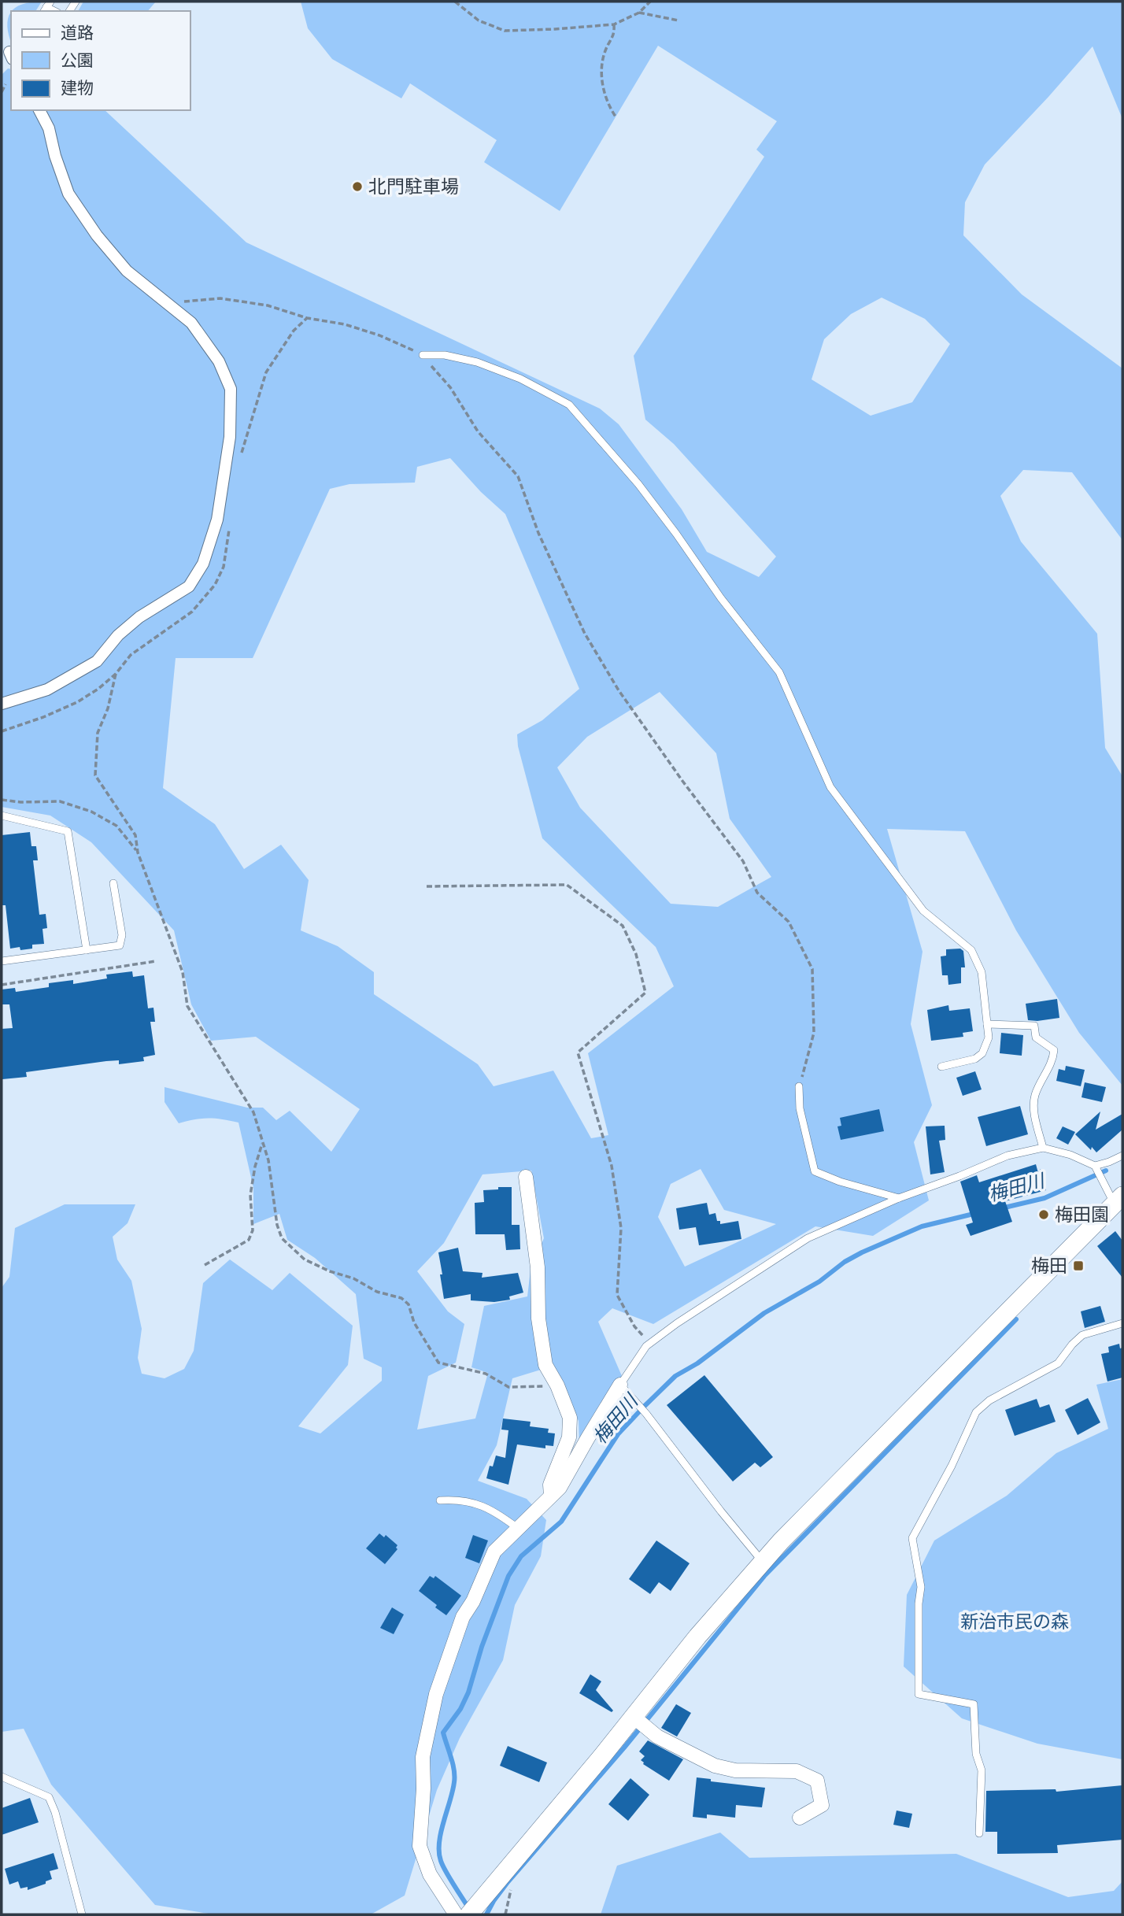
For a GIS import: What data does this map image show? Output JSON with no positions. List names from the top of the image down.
{
  "water": ["梅田川"],
  "parks": ["新治市民の森"],
  "places": {
    "other": ["北門駐車場", "梅田園"],
    "transit": ["梅田"]
  },
  "legend": ["道路", "公園", "建物"]
}
